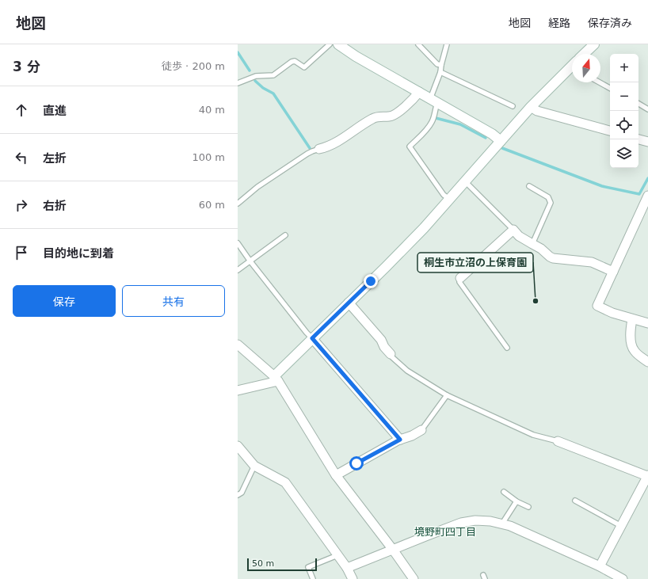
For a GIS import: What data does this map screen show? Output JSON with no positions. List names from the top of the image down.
{
  "districts": ["境野町四丁目"],
  "places": ["桐生市立沼の上保育園"],
  "scale_bar": "50 m",
  "north": "top",
  "page": {
    "header": "地図",
    "nav": ["地図", "経路", "保存済み"],
    "heading": ["3 分", "徒歩 · 200 m"],
    "map_buttons": ["+", "−"],
    "list": [
      ["直進", "40 m"],
      ["左折", "100 m"],
      ["右折", "60 m"],
      "目的地に到着"
    ],
    "buttons": ["保存", "共有"],
    "scale": "50 m"
  }
}
